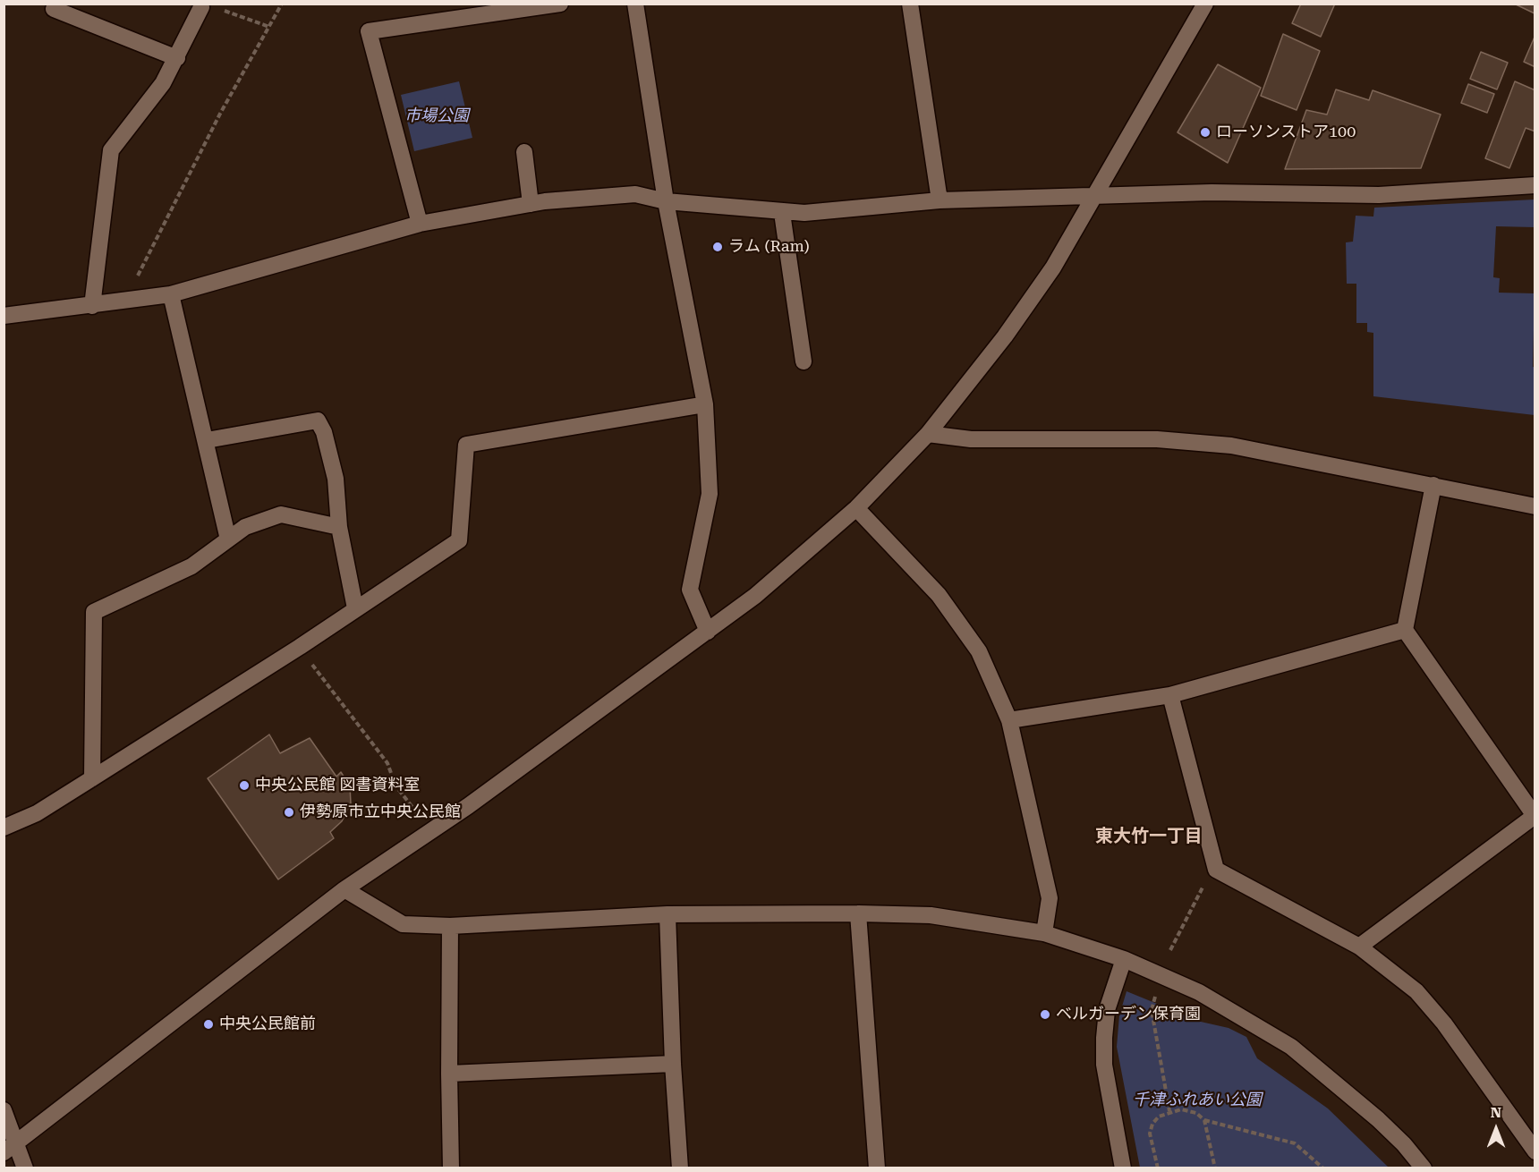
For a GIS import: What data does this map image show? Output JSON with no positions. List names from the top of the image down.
{
  "districts": ["東大竹一丁目"],
  "parks": ["市場公園", "千津ふれあい公園"],
  "places": [
    "ローソンストア100",
    "ラム (Ram)",
    "中央公民館 図書資料室",
    "伊勢原市立中央公民館",
    "ベルガーデン保育園",
    "中央公民館前"
  ],
  "north": "top"
}
